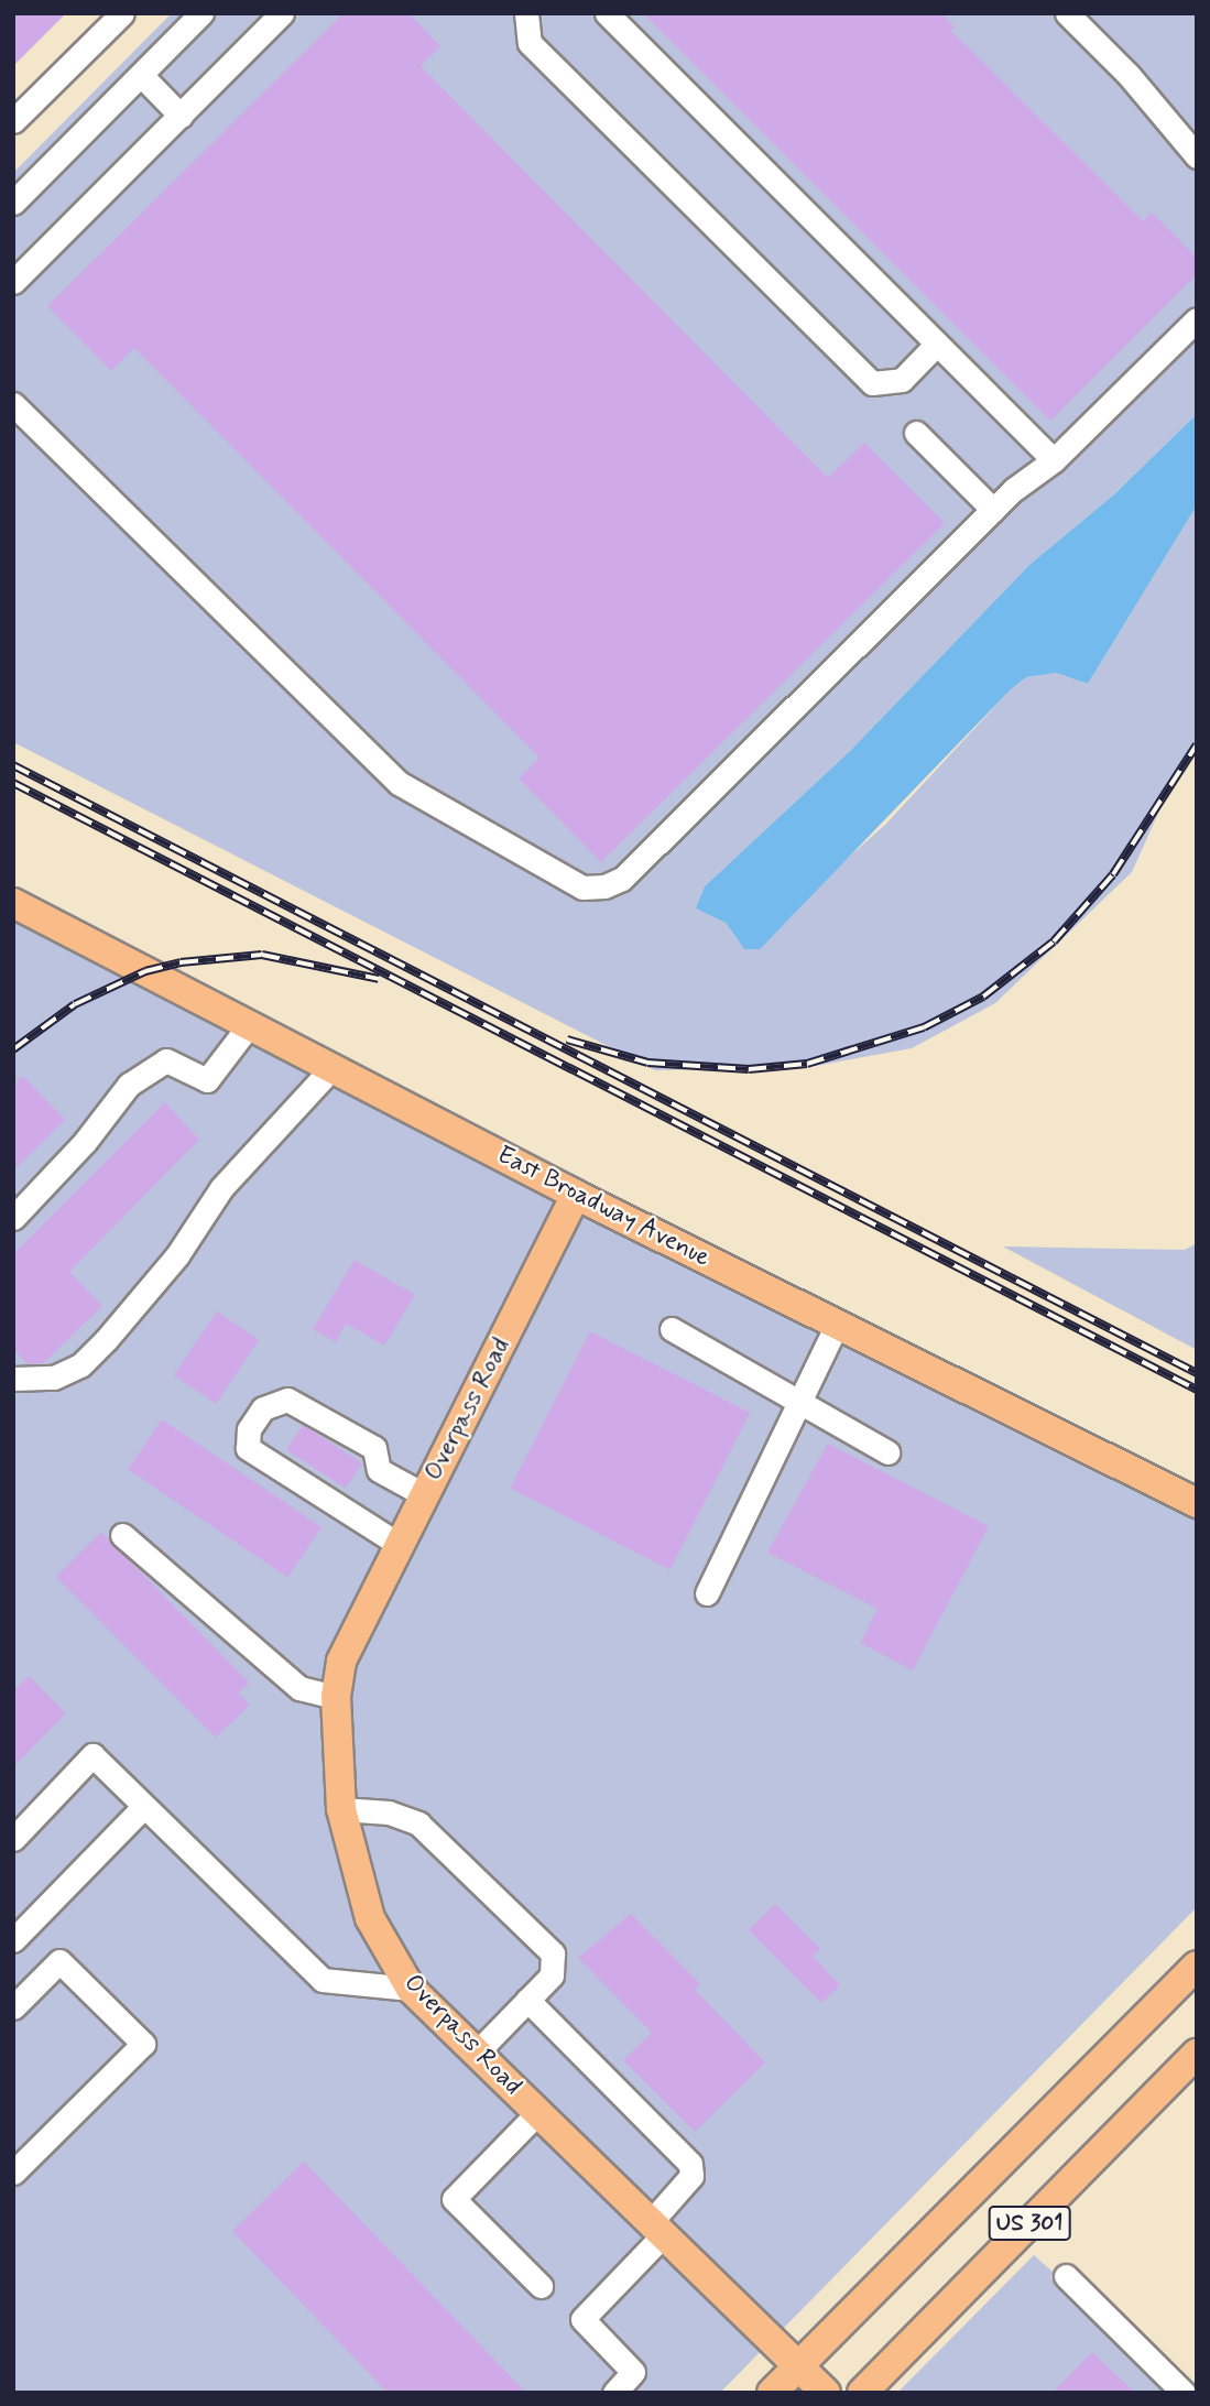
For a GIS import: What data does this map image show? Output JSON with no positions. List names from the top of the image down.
{
  "streets": {
    "main road": ["East Broadway Avenue", "Overpass Road", "US 301"]
  },
  "crossings": [
    ["East Broadway Avenue", "Overpass Road"],
    ["Overpass Road", "US 301"]
  ]
}
